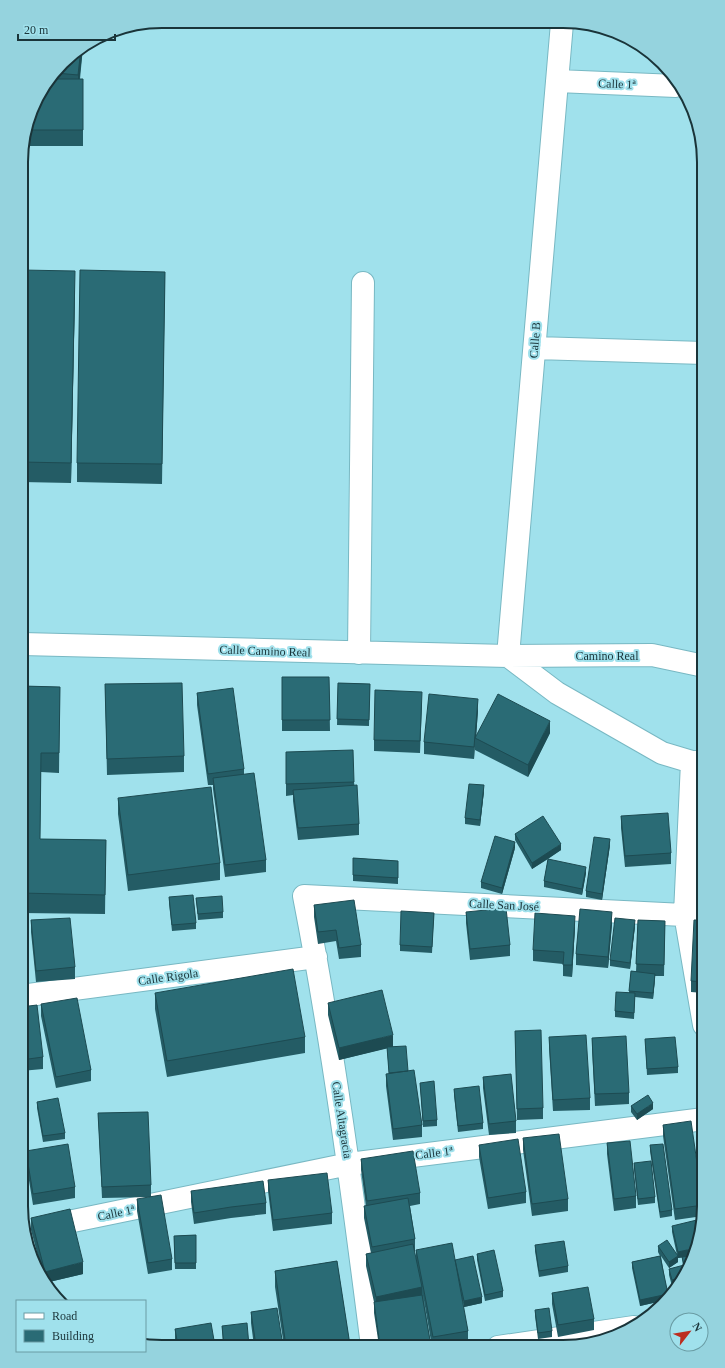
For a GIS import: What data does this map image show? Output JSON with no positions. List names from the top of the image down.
{
  "streets": {
    "street": [
      "Calle 1ª",
      "Calle B",
      "Calle Camino Real",
      "Camino Real",
      "Calle San José",
      "Calle Rigola",
      "Calle Altagracia"
    ]
  },
  "crossings": [
    ["Calle 1ª", "Calle B"],
    ["Calle 1ª", "Calle Altagracia"],
    ["Calle B", "Calle Camino Real"],
    ["Calle B", "Camino Real"],
    ["Calle Camino Real", "Camino Real"],
    ["Calle San José", "Calle Altagracia"],
    ["Calle Rigola", "Calle Altagracia"]
  ],
  "legend": ["Road", "Building"],
  "scale_bar": "20 m",
  "north": "top right"
}
